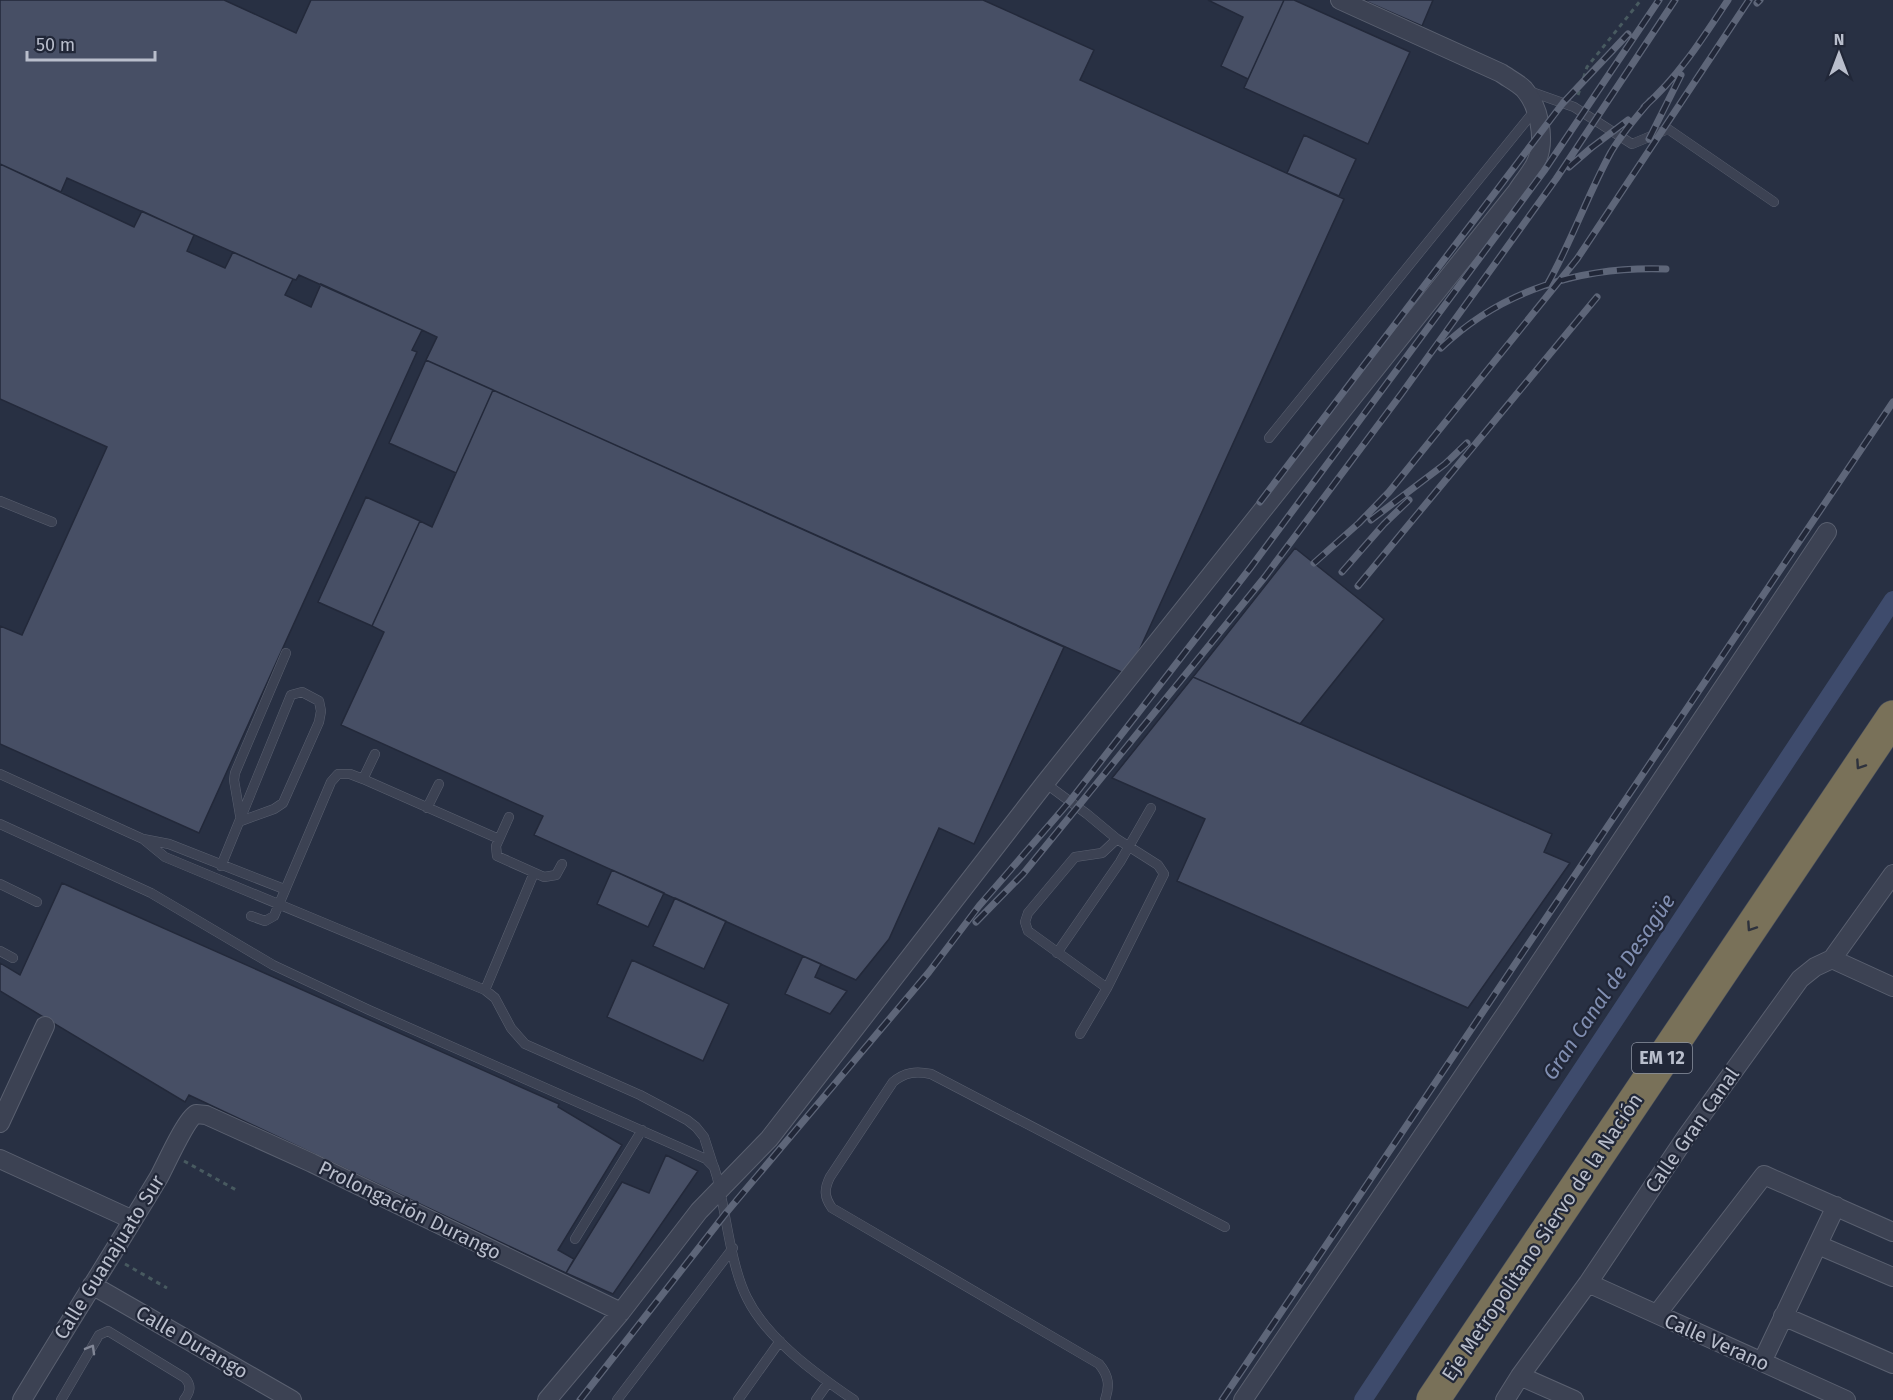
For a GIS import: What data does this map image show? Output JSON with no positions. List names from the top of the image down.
{
  "streets": {
    "highway": ["EM 12", "Eje Metropolitano Siervo de la Nación"],
    "street": [
      "Calle Gran Canal",
      "Prolongación Durango",
      "Calle Guanajuato Sur",
      "Calle Durango",
      "Calle Verano"
    ]
  },
  "crossings": [
    ["Calle Gran Canal", "Calle Verano"],
    ["Prolongación Durango", "Calle Guanajuato Sur"],
    ["Calle Guanajuato Sur", "Calle Durango"]
  ],
  "water": ["Gran Canal de Desagüe"],
  "scale_bar": "50 m",
  "north": "top"
}
